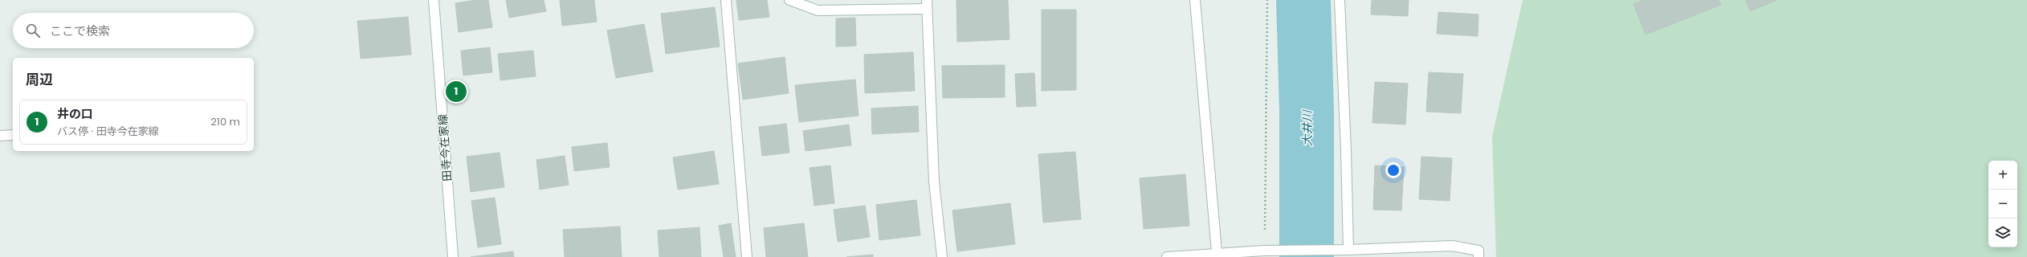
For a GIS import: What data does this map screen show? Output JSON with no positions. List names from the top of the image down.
{
  "streets": {
    "street": ["田寺今在家線"]
  },
  "water": ["大井川"],
  "page": {
    "search": "ここで検索",
    "heading": "周辺",
    "pins": "1",
    "list": [
      {
        "mark": "1",
        "name": "井の口",
        "note": "バス停 · 田寺今在家線",
        "value": "210 m"
      }
    ],
    "map_buttons": ["+", "−"]
  }
}
